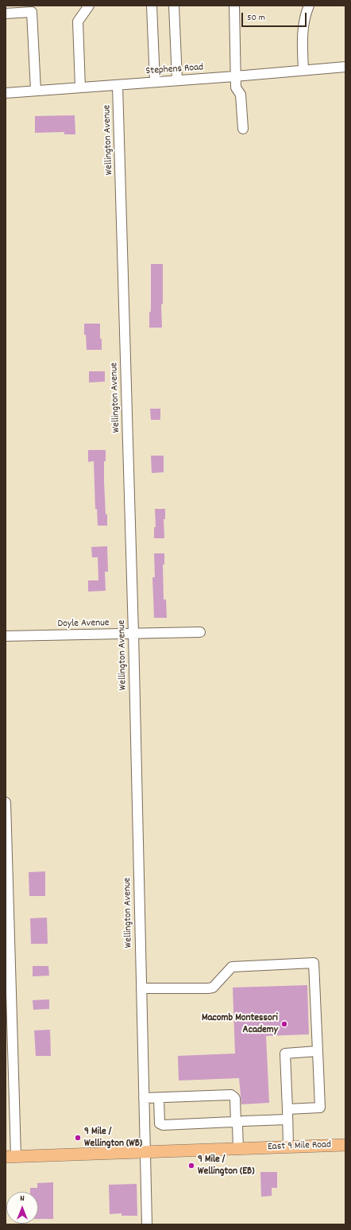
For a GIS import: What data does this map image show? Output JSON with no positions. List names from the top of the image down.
{
  "streets": {
    "main road": ["East 9 Mile Road"],
    "street": ["Stephens Road", "Wellington Avenue", "Doyle Avenue"]
  },
  "crossings": [
    ["Stephens Road", "Wellington Avenue"],
    ["Wellington Avenue", "Doyle Avenue"],
    ["Wellington Avenue", "East 9 Mile Road"]
  ],
  "places": ["Macomb Montessori Academy", "9 Mile / Wellington (WB)", "9 Mile / Wellington (EB)"],
  "scale_bar": "50 m",
  "north": "top"
}
